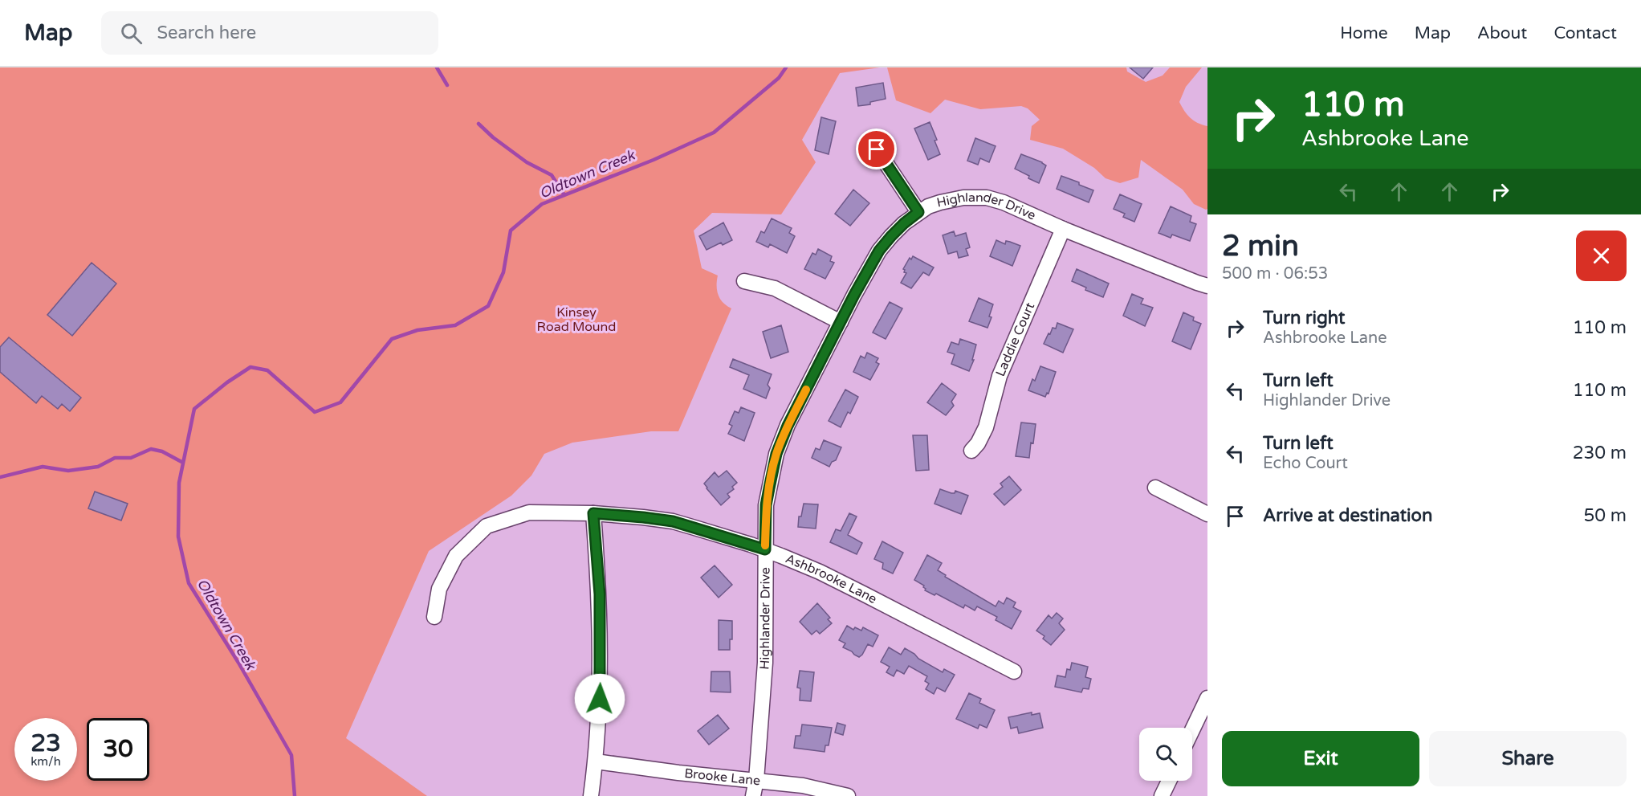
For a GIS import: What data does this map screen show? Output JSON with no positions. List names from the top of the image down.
{
  "streets": {
    "street": [
      "Highlander Drive",
      "Laddie Court",
      "Ashbrooke Lane",
      "Brooke Lane"
    ]
  },
  "crossings": [
    ["Highlander Drive", "Laddie Court"],
    ["Highlander Drive", "Ashbrooke Lane"],
    ["Highlander Drive", "Brooke Lane"]
  ],
  "water": ["Oldtown Creek"],
  "parks": ["Kinsey Road Mound"],
  "page": {
    "header": "Map",
    "search": "Search here",
    "nav": [
      "Home",
      "Map",
      "About",
      "Contact"
    ],
    "turn": ["110 m", "Ashbrooke Lane"],
    "heading": ["2 min", "500 m · 06:53"],
    "list": [
      {
        "name": "Turn right",
        "note": "Ashbrooke Lane",
        "value": "110 m"
      },
      {
        "name": "Turn left",
        "note": "Highlander Drive",
        "value": "110 m"
      },
      {
        "name": "Turn left",
        "note": "Echo Court",
        "value": "230 m"
      },
      {
        "name": "Arrive at destination",
        "value": "50 m"
      }
    ],
    "speed": "23 km/h",
    "limit": "30",
    "buttons": ["Exit", "Share"]
  }
}
